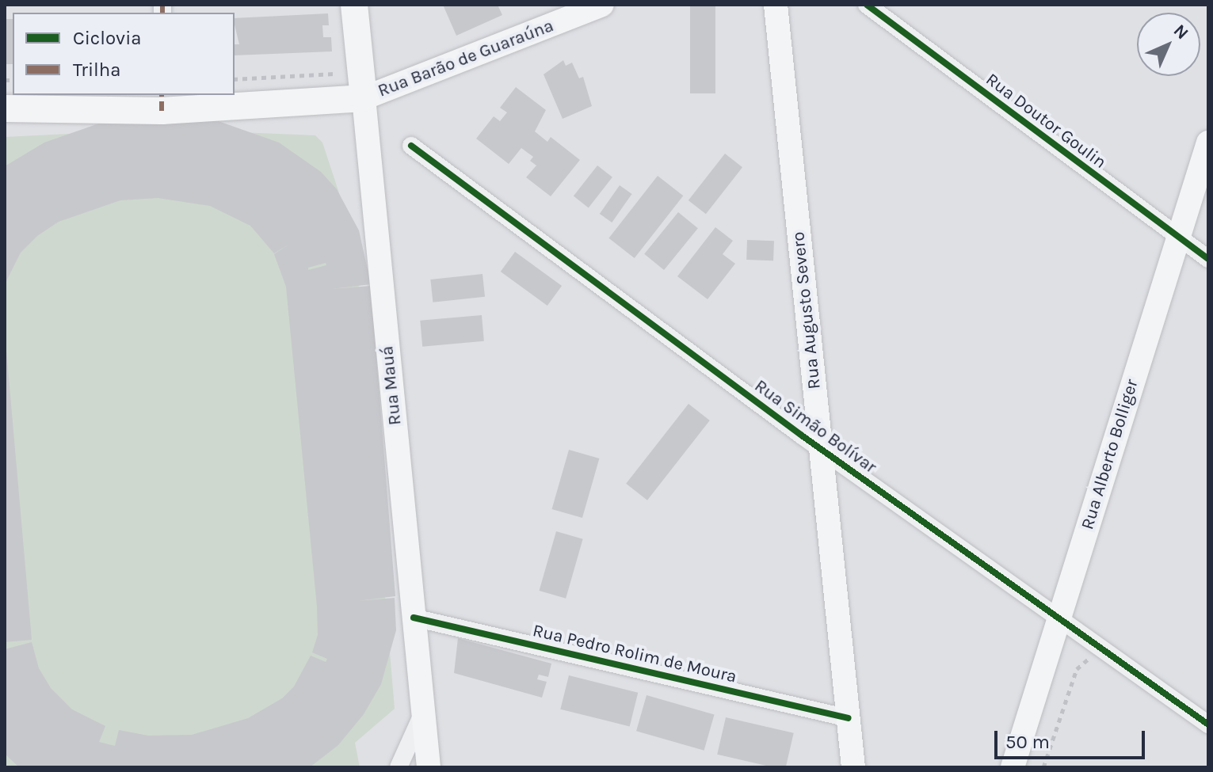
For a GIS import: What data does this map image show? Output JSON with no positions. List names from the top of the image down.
{
  "streets": {
    "main road": [
      "Rua Barão de Guaraúna",
      "Rua Augusto Severo",
      "Rua Mauá",
      "Rua Alberto Bolliger"
    ],
    "street": ["Rua Doutor Goulin", "Rua Simão Bolívar", "Rua Pedro Rolim de Moura"]
  },
  "crossings": [
    ["Rua Barão de Guaraúna", "Rua Mauá"],
    ["Rua Doutor Goulin", "Rua Alberto Bolliger"],
    ["Rua Augusto Severo", "Rua Simão Bolívar"],
    ["Rua Augusto Severo", "Rua Pedro Rolim de Moura"],
    ["Rua Mauá", "Rua Pedro Rolim de Moura"],
    ["Rua Simão Bolívar", "Rua Alberto Bolliger"]
  ],
  "legend": ["Ciclovia", "Trilha"],
  "scale_bar": "50 m",
  "north": "top right"
}
